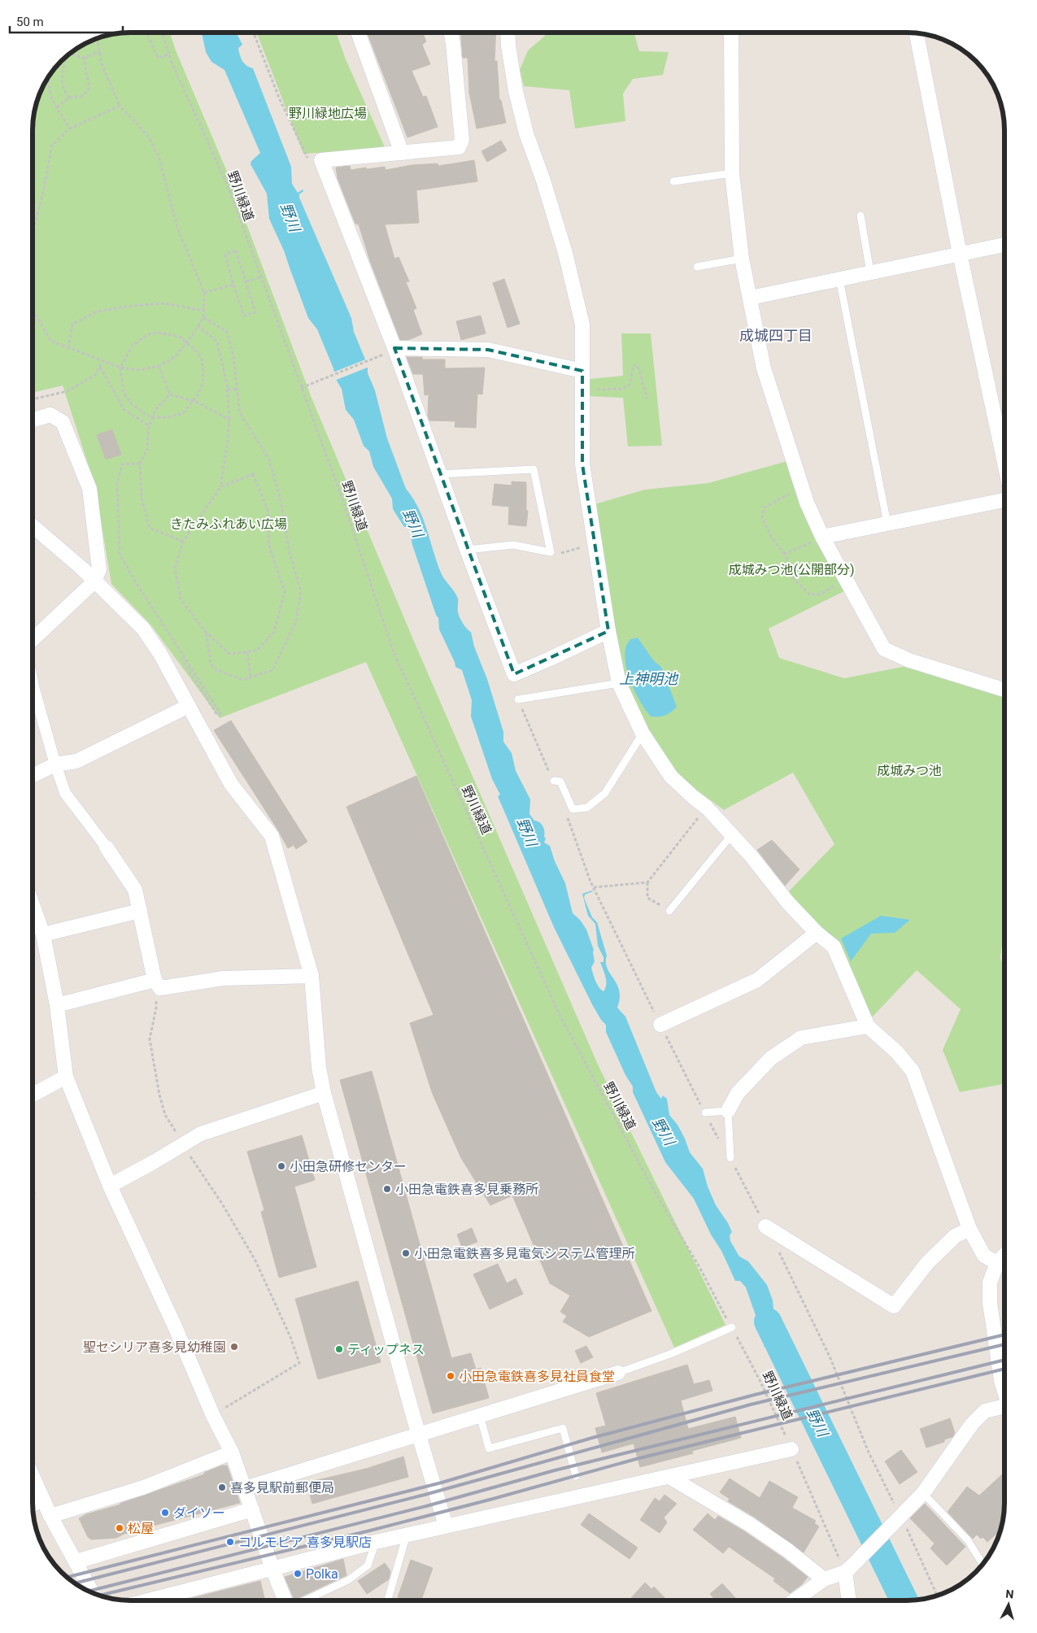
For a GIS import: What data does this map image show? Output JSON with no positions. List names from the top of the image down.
{
  "streets": {
    "path": ["野川緑道"]
  },
  "districts": ["成城四丁目"],
  "water": ["野川", "上神明池"],
  "parks": [
    "野川緑地広場",
    "きたみふれあい広場",
    "成城みつ池(公開部分)",
    "成城みつ池"
  ],
  "places": [
    "小田急研修センター",
    "小田急電鉄喜多見乗務所",
    "小田急電鉄喜多見電気システム管理所",
    "聖セシリア喜多見幼稚園",
    "ティップネス",
    "小田急電鉄喜多見社員食堂",
    "喜多見駅前郵便局",
    "ダイソー",
    "松屋",
    "コルモピア 喜多見駅店",
    "Polka"
  ],
  "scale_bar": "50 m",
  "north": "top"
}
